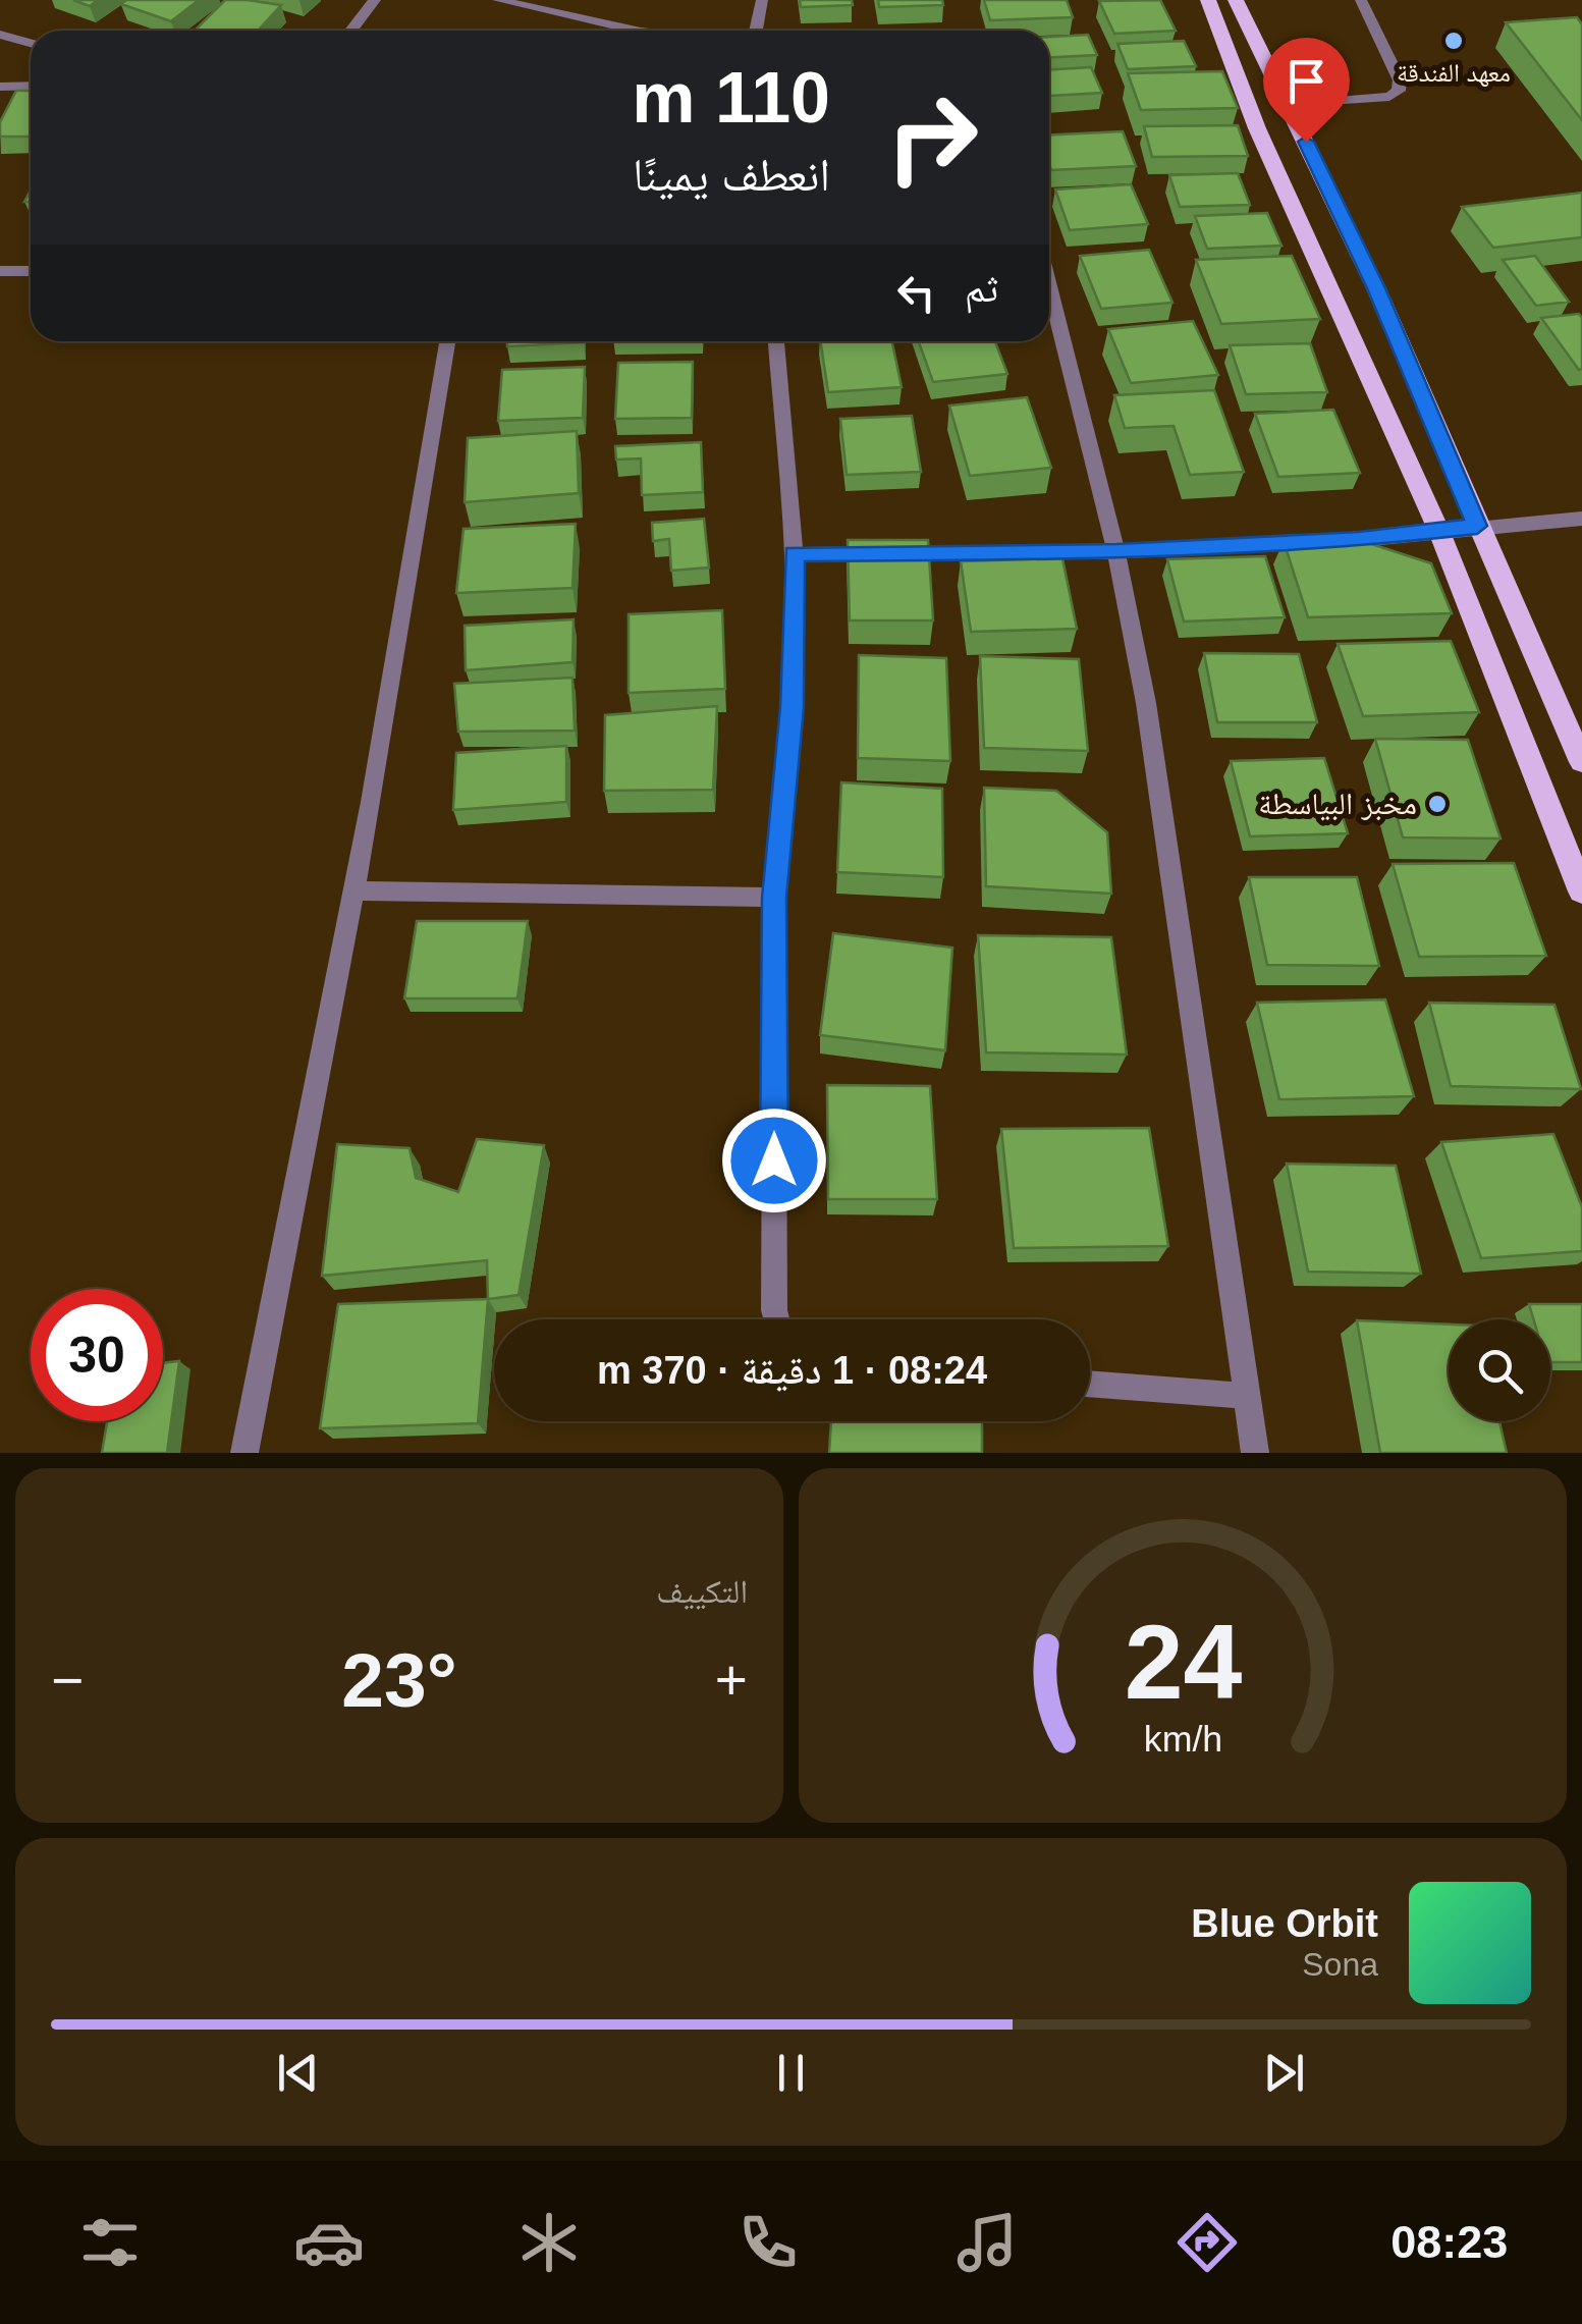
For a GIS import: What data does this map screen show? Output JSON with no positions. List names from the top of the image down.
{
  "places": ["معهد الفندقة", "مخبز البياسطة"],
  "page": {
    "turn": ["110 m", "انعطف يمينًا"],
    "then": "ثم",
    "limit": "30",
    "trip": "08:24 · 1 دقيقة · 370 m",
    "tile": "التكييف",
    "heat": ["−", "23°", "+"],
    "song": ["Blue Orbit", "Sona"],
    "tabs": "08:23",
    "gauge": ["24", "km/h"]
  }
}
